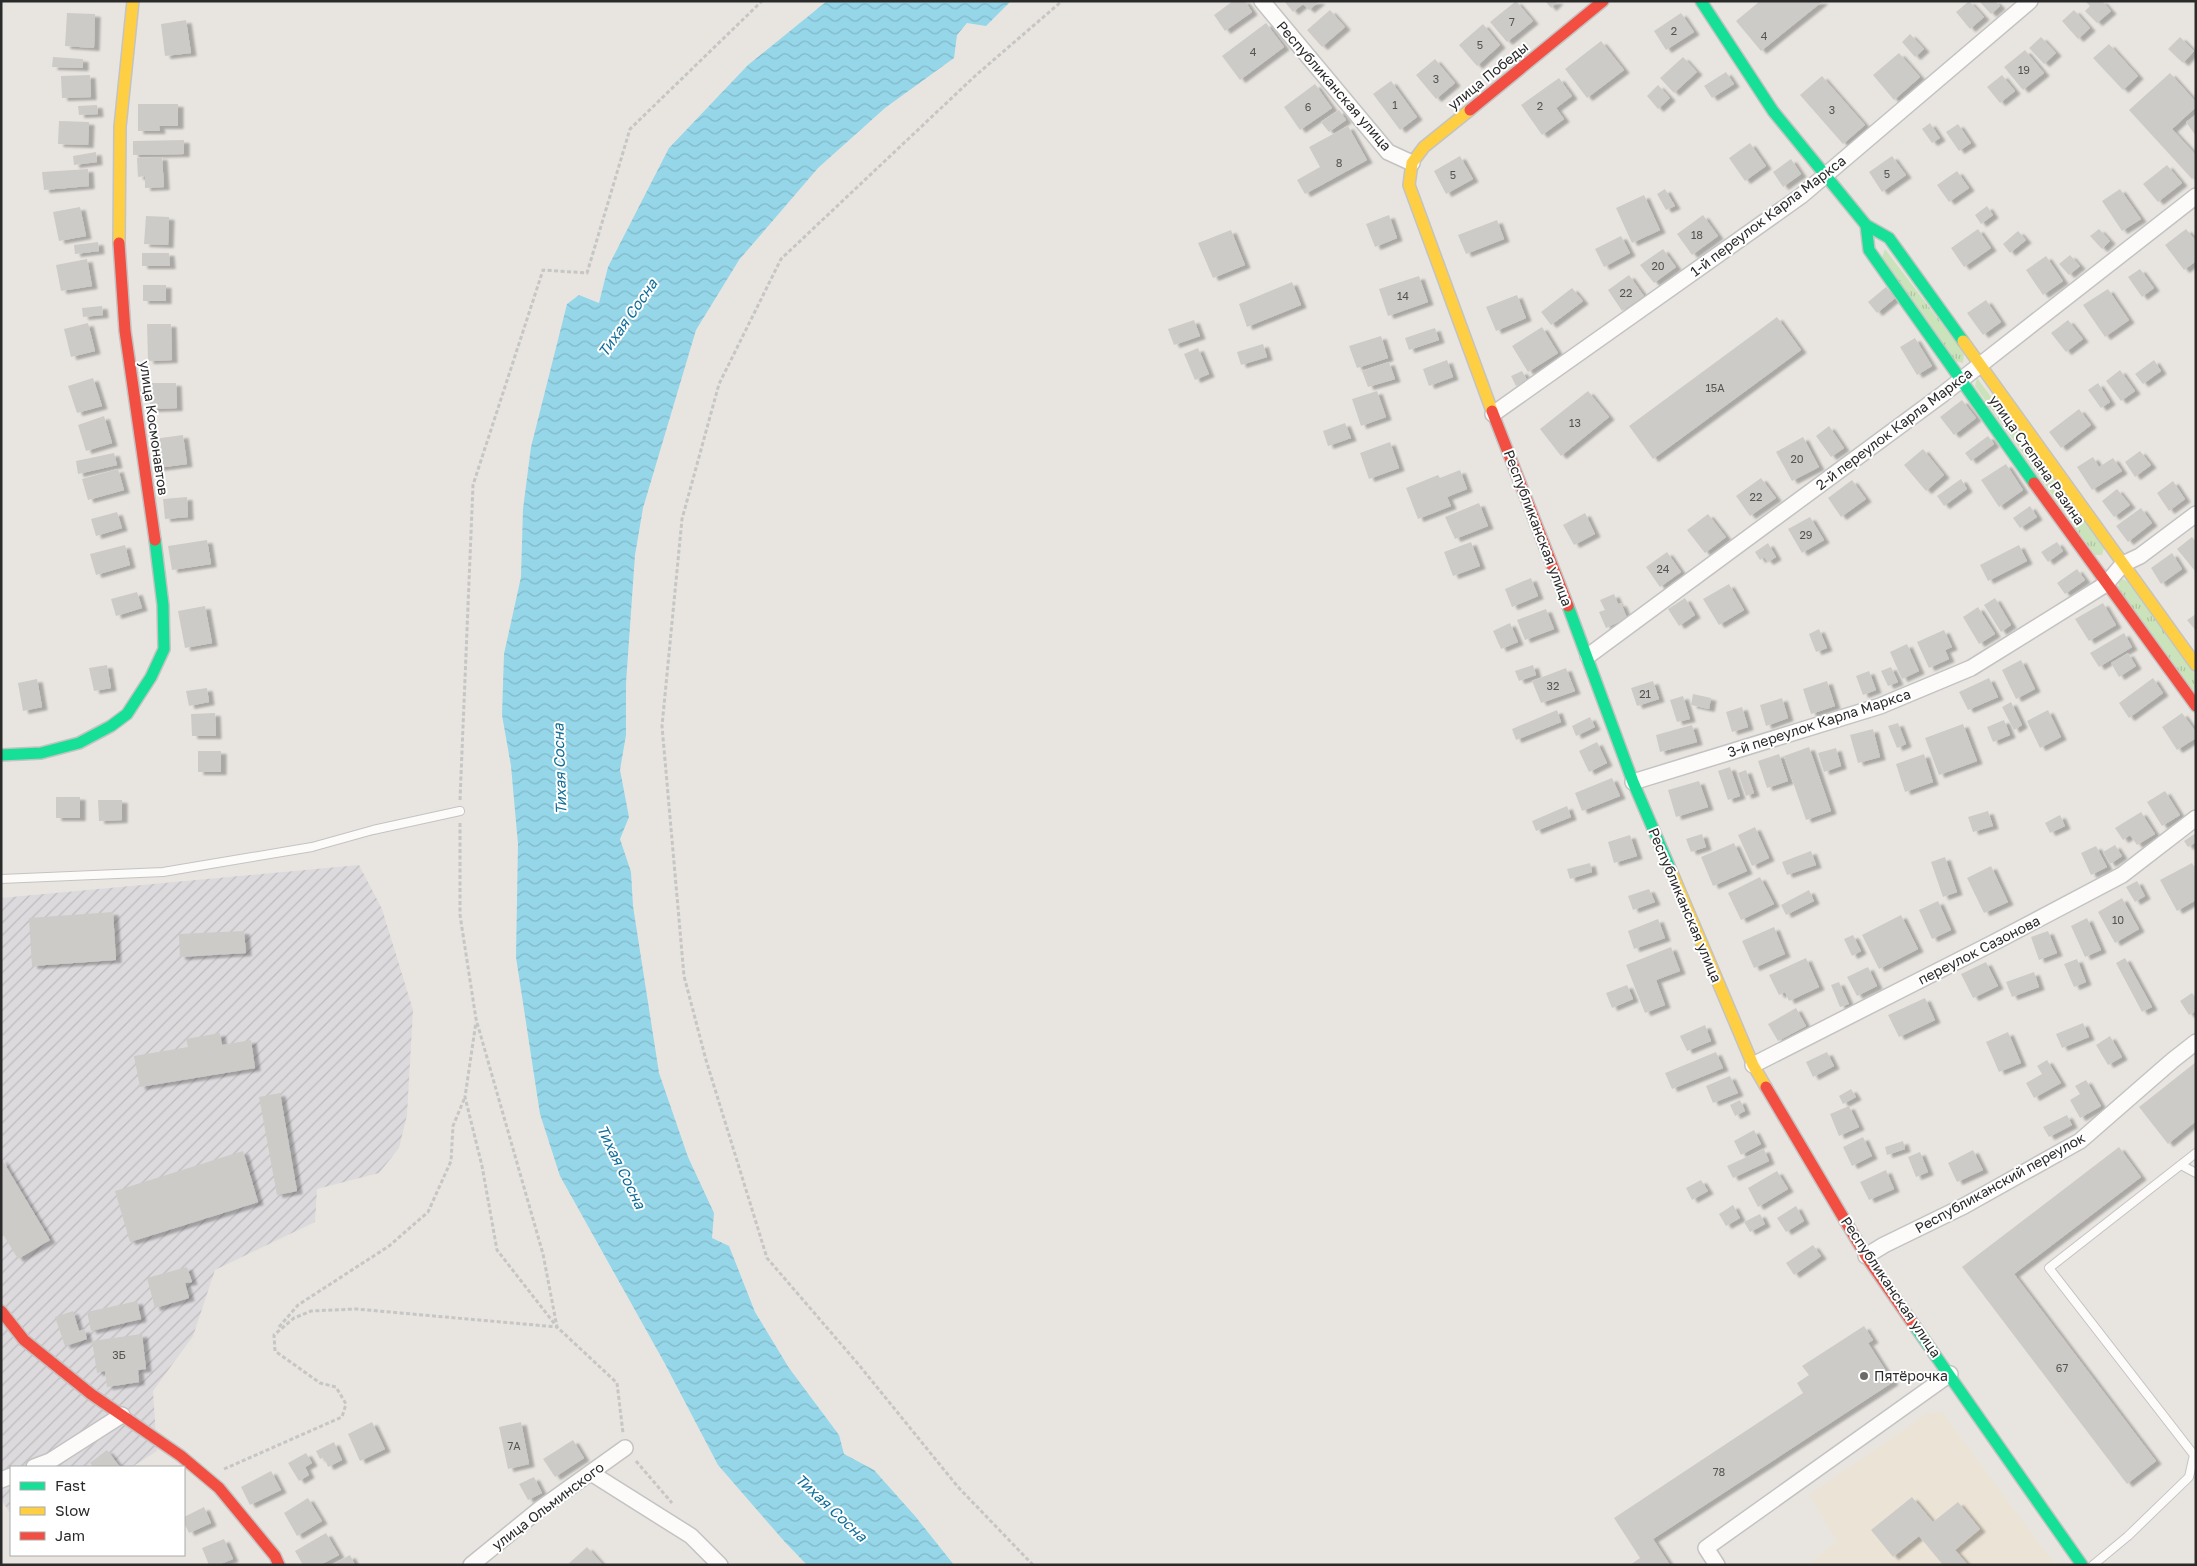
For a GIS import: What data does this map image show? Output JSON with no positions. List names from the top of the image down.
{
  "streets": {
    "street": [
      "улица Победы",
      "Республиканская улица",
      "1-й переулок Карла Маркса",
      "улица Космонавтов",
      "2-й переулок Карла Маркса",
      "улица Степана Разина",
      "3-й переулок Карла Маркса",
      "переулок Сазонова",
      "Республиканский переулок",
      "улица Ольминского"
    ]
  },
  "crossings": [
    ["улица Победы", "Республиканская улица"],
    ["Республиканская улица", "1-й переулок Карла Маркса"],
    ["Республиканская улица", "2-й переулок Карла Маркса"],
    ["Республиканская улица", "3-й переулок Карла Маркса"],
    ["Республиканская улица", "переулок Сазонова"],
    ["Республиканская улица", "Республиканский переулок"],
    ["1-й переулок Карла Маркса", "улица Степана Разина"],
    ["2-й переулок Карла Маркса", "улица Степана Разина"],
    ["улица Степана Разина", "3-й переулок Карла Маркса"]
  ],
  "water": ["Тихая Сосна"],
  "places": ["Пятёрочка"],
  "house_numbers": [
    "7",
    "2",
    "4",
    "5",
    "4",
    "19",
    "3",
    "1",
    "2",
    "6",
    "3",
    "8",
    "5",
    "5",
    "18",
    "20",
    "22",
    "14",
    "15А",
    "13",
    "20",
    "22",
    "29",
    "24",
    "32",
    "21",
    "10",
    "3Б",
    "67",
    "7А",
    "78"
  ],
  "legend": ["Fast", "Slow", "Jam"]
}
